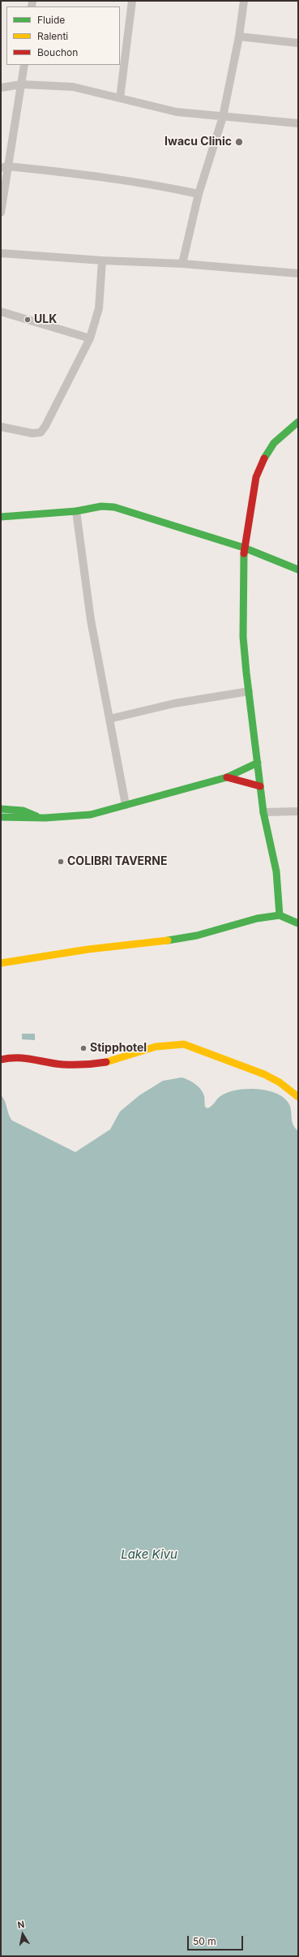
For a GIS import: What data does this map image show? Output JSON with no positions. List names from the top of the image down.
{
  "water": ["Lake Kivu"],
  "places": [
    "Iwacu Clinic",
    "ULK",
    "COLIBRI TAVERNE",
    "Stipphotel"
  ],
  "legend": ["Fluide", "Ralenti", "Bouchon"],
  "scale_bar": "50 m",
  "north": "top"
}
